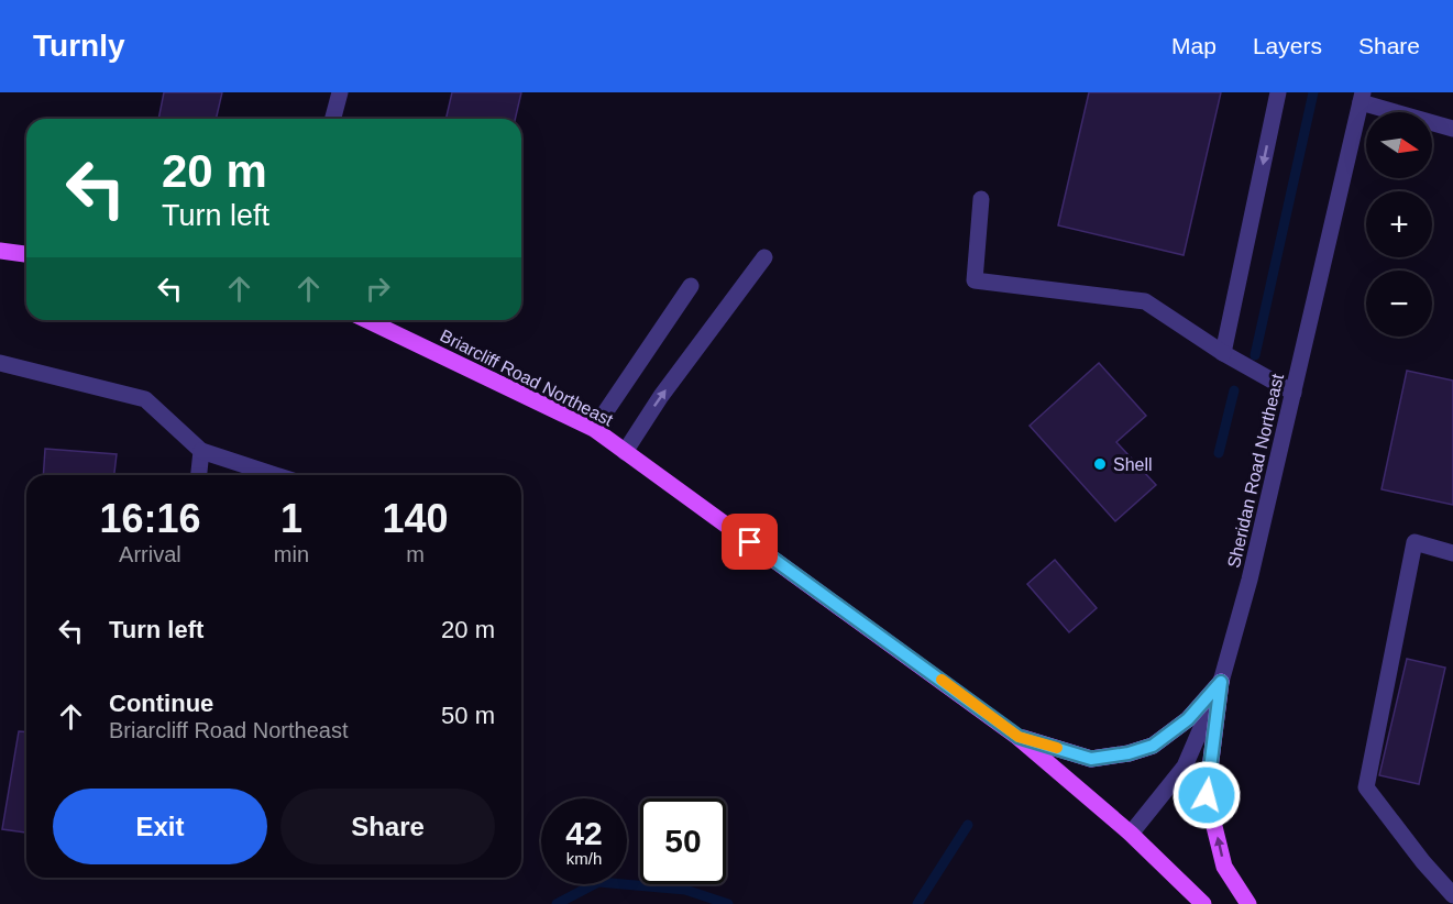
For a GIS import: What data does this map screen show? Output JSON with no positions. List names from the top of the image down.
{
  "streets": {
    "main road": ["Briarcliff Road Northeast"],
    "street": ["Sheridan Road Northeast"]
  },
  "crossings": [
    ["Briarcliff Road Northeast", "Sheridan Road Northeast"]
  ],
  "places": ["Shell"],
  "north": "right",
  "page": {
    "header": "Turnly",
    "nav": ["Map", "Layers", "Share"],
    "map_buttons": ["+", "−"],
    "turn": ["20 m", "Turn left"],
    "eta": [
      "16:16",
      "Arrival",
      "1",
      "min",
      "140",
      "m"
    ],
    "list": [
      {
        "name": "Turn left",
        "value": "20 m"
      },
      {
        "name": "Continue",
        "note": "Briarcliff Road Northeast",
        "value": "50 m"
      }
    ],
    "buttons": ["Exit", "Share"],
    "speed": "42 km/h",
    "limit": "50"
  }
}
